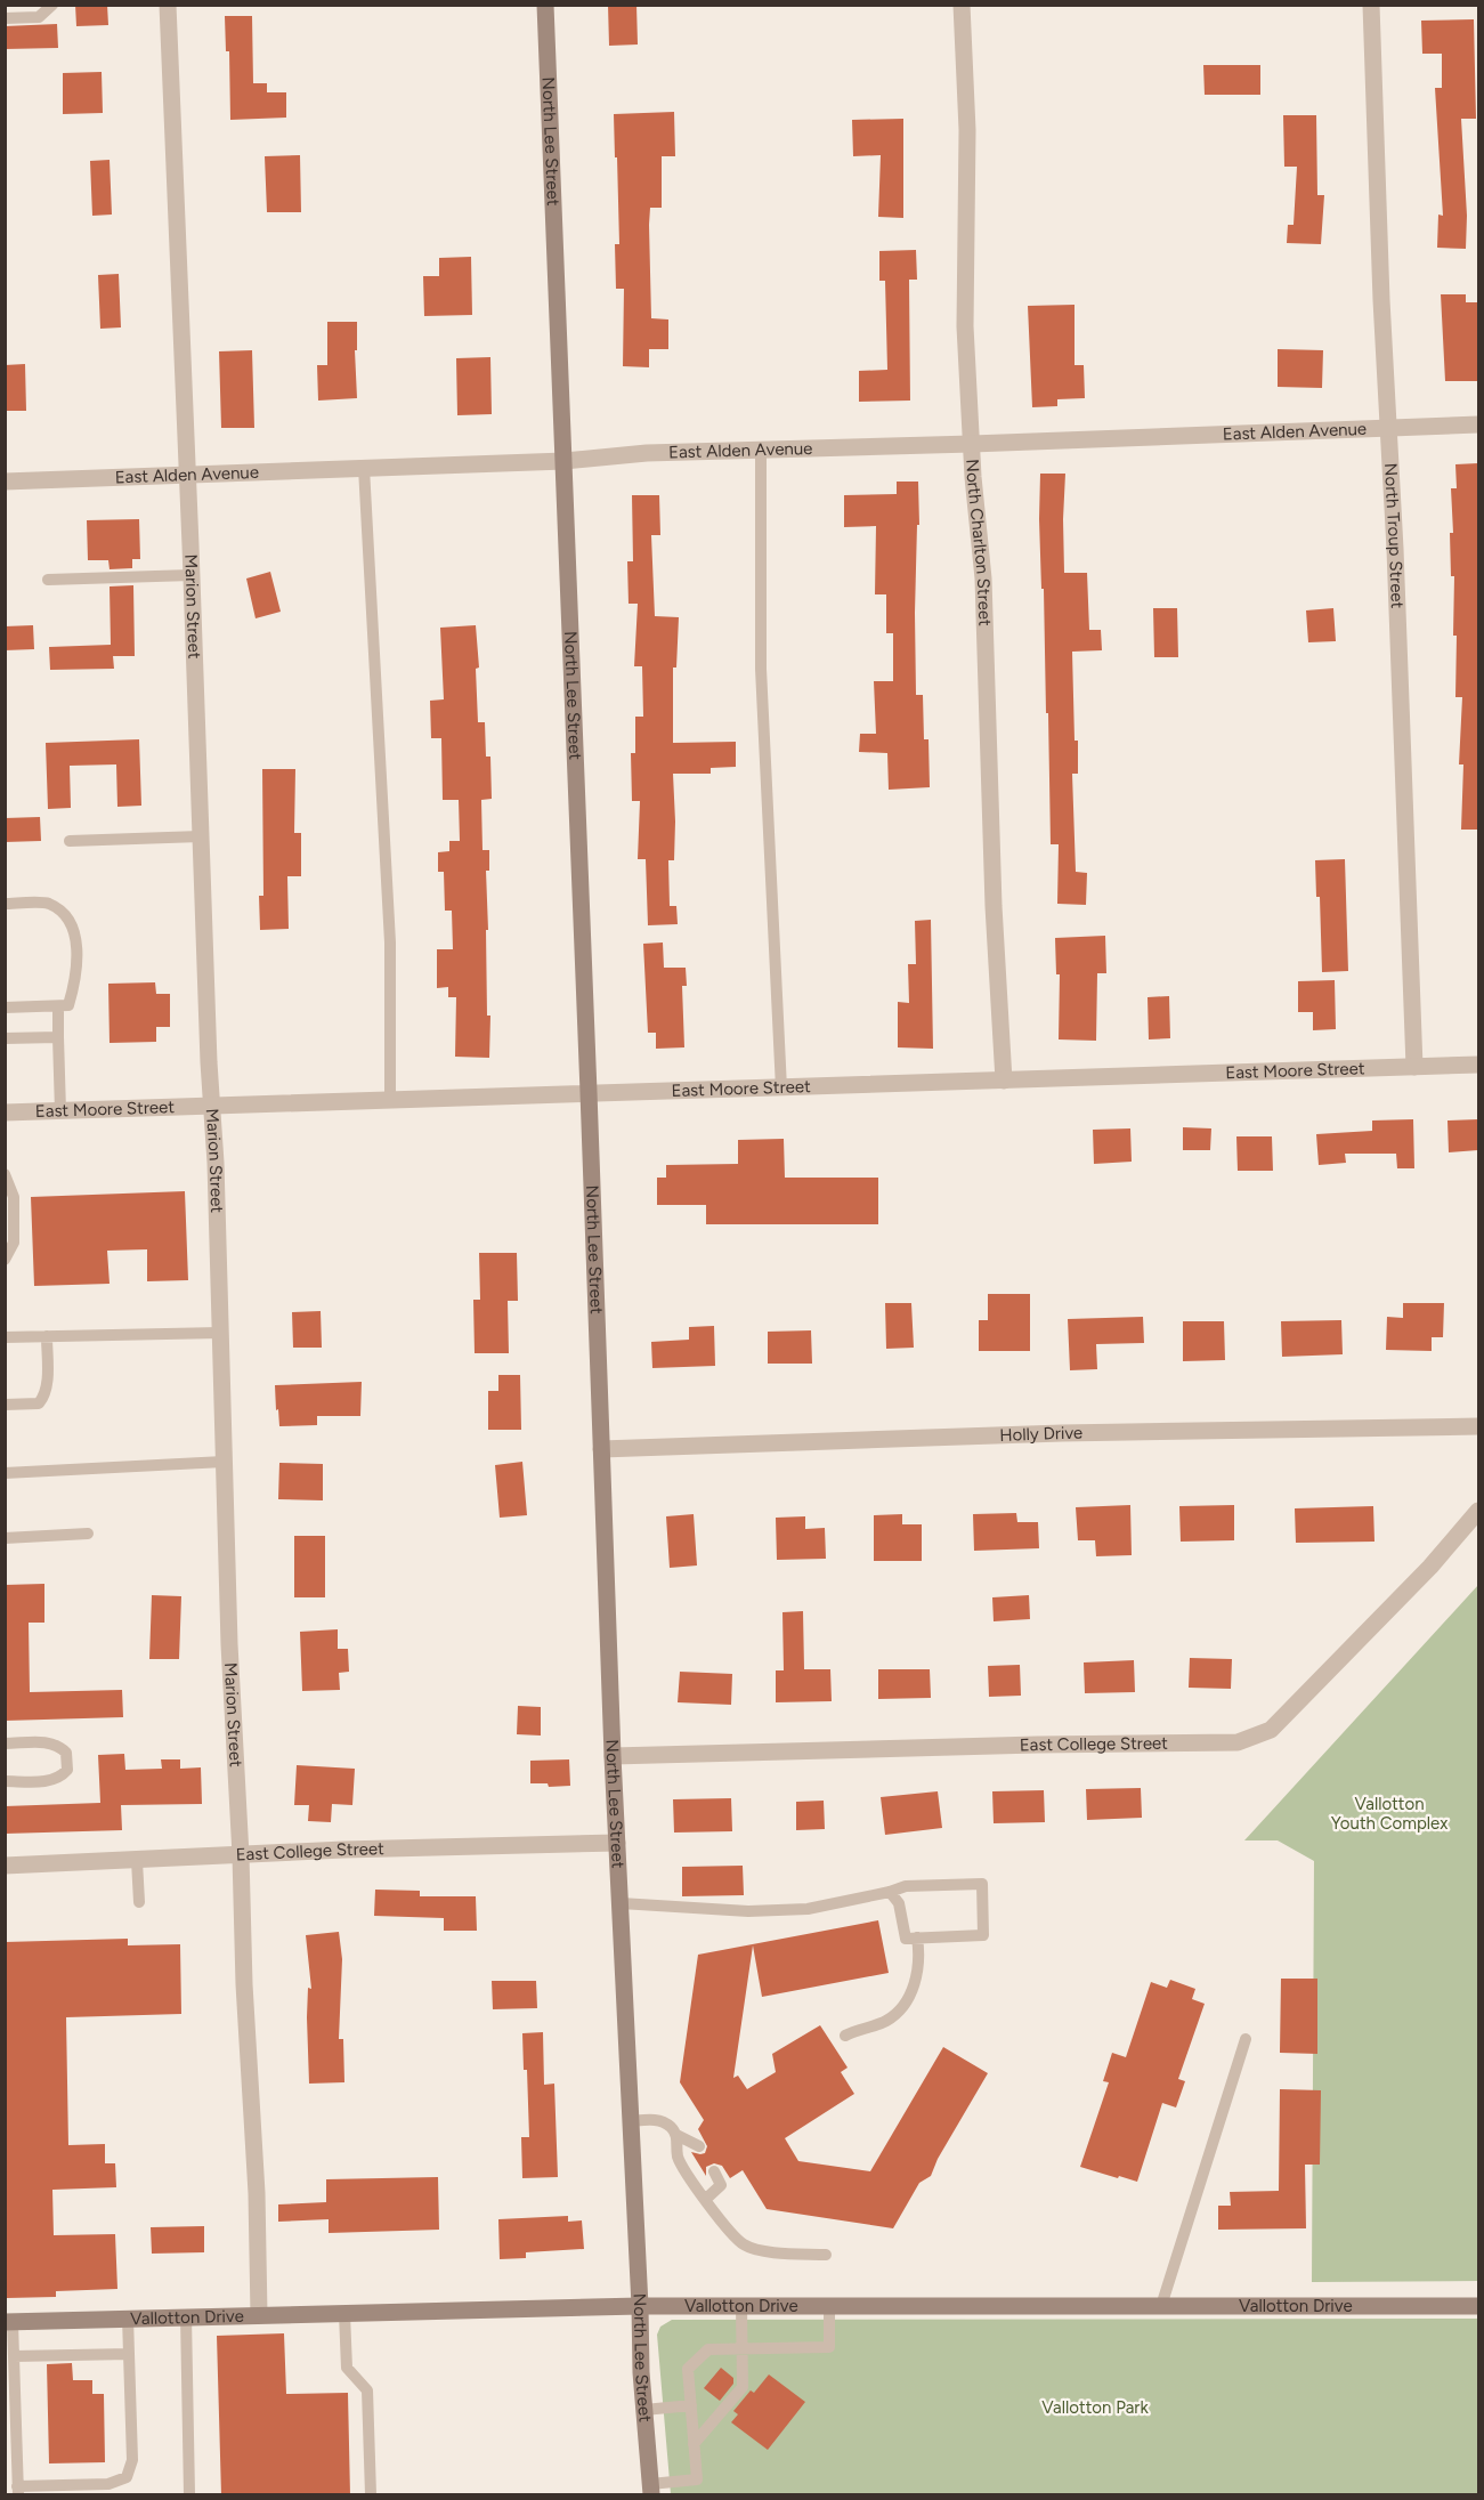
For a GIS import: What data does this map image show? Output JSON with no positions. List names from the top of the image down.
{
  "streets": {
    "street": [
      "North Lee Street",
      "East Alden Avenue",
      "North Troup Street",
      "North Charlton Street",
      "Marion Street",
      "East Moore Street",
      "Holly Drive",
      "East College Street",
      "Vallotton Drive"
    ]
  },
  "crossings": [
    ["North Lee Street", "East Alden Avenue"],
    ["North Lee Street", "East Moore Street"],
    ["North Lee Street", "Holly Drive"],
    ["North Lee Street", "East College Street"],
    ["North Lee Street", "Vallotton Drive"],
    ["East Alden Avenue", "North Troup Street"],
    ["East Alden Avenue", "North Charlton Street"],
    ["East Alden Avenue", "Marion Street"],
    ["North Troup Street", "East Moore Street"],
    ["North Charlton Street", "East Moore Street"],
    ["Marion Street", "East Moore Street"],
    ["Marion Street", "East College Street"],
    ["Marion Street", "Vallotton Drive"]
  ],
  "parks": ["Vallotton Youth Complex", "Vallotton Park"]
}
